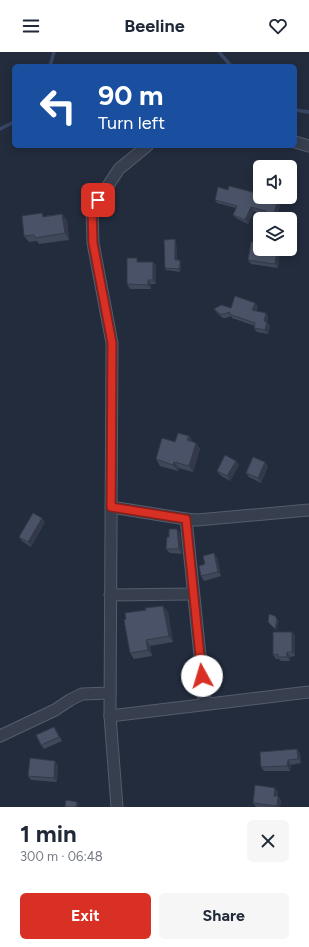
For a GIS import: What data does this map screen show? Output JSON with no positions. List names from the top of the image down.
{
  "page": {
    "header": "Beeline",
    "turn": ["90 m", "Turn left"],
    "heading": ["1 min", "300 m · 06:48"],
    "buttons": ["Exit", "Share"]
  }
}
